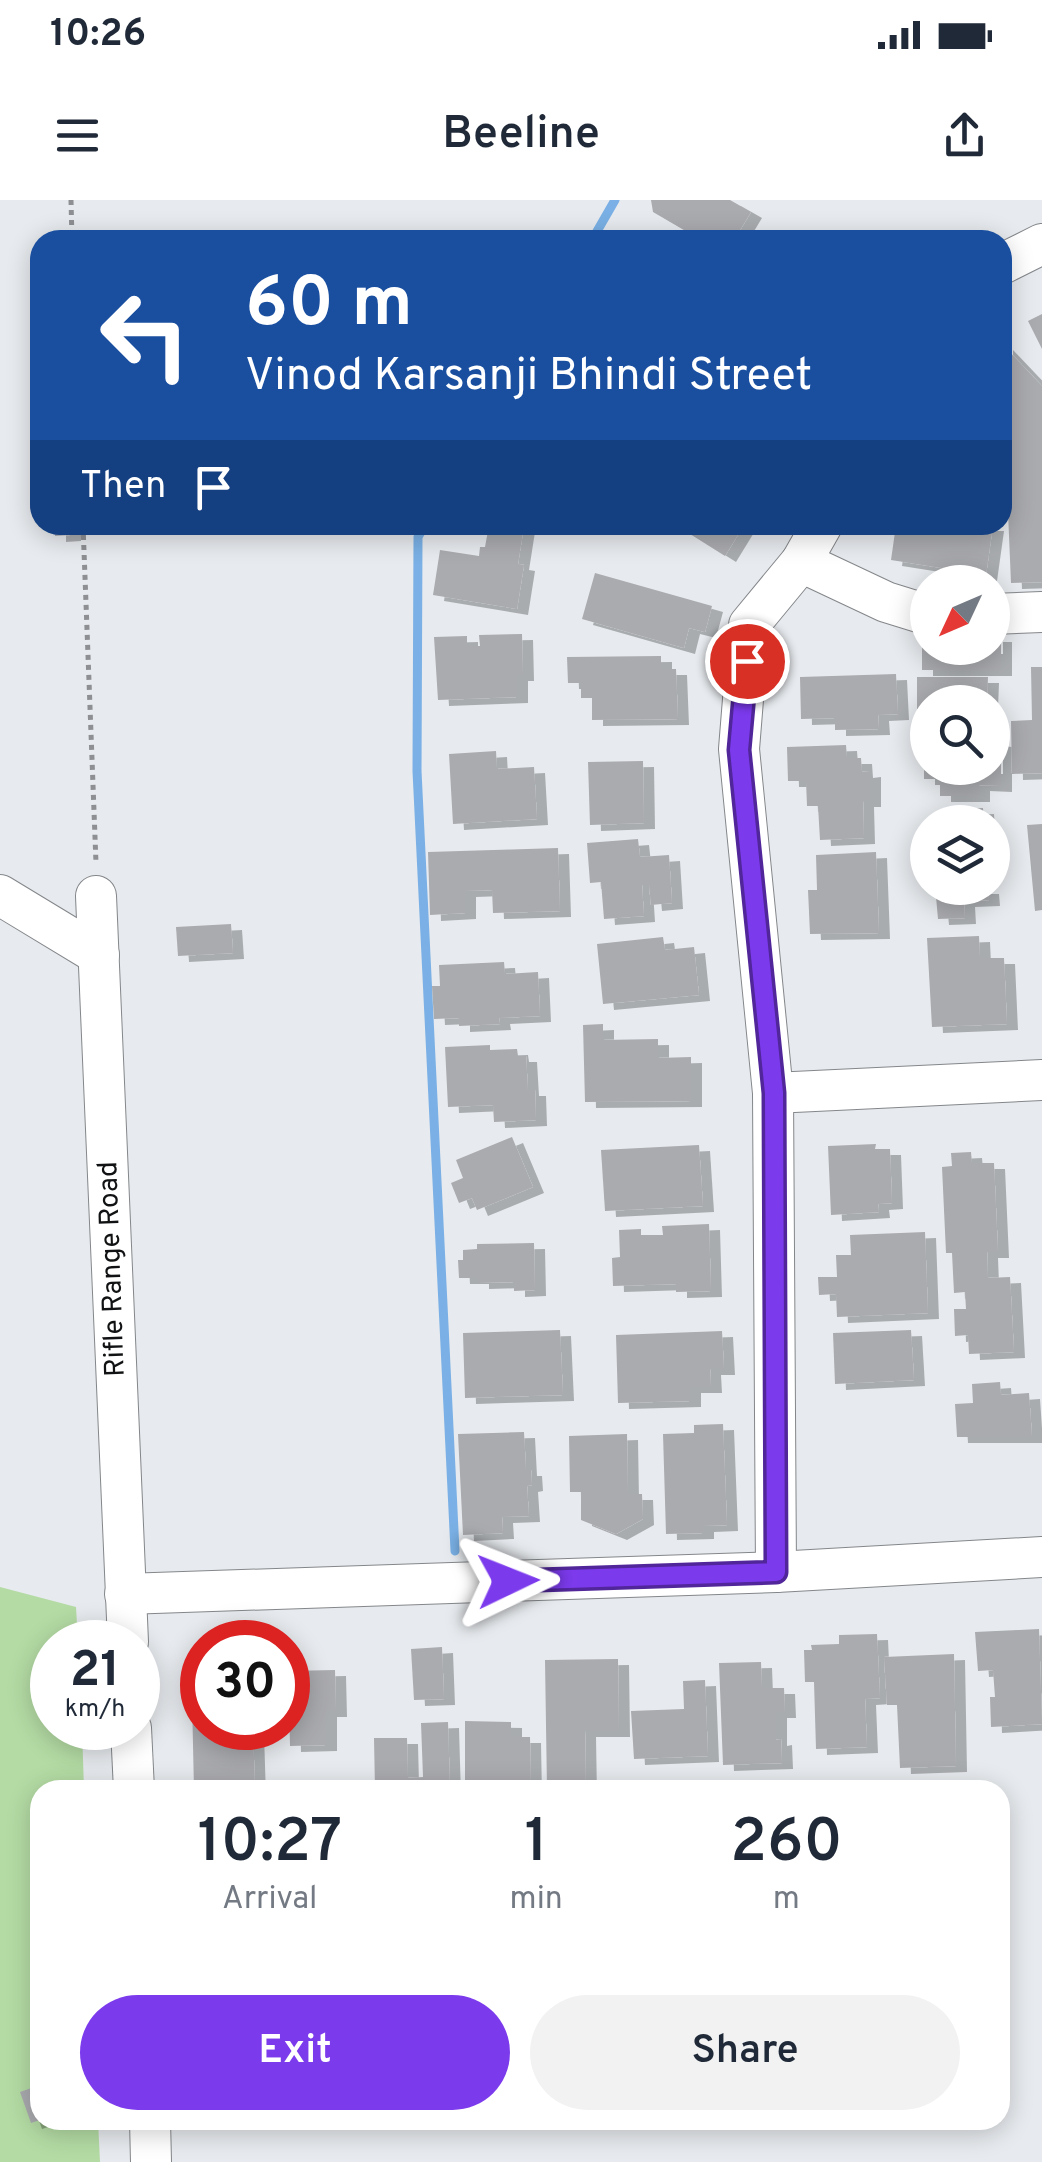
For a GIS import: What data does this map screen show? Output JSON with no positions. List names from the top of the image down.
{
  "streets": {
    "street": ["Rifle Range Road"]
  },
  "north": "bottom left",
  "page": {
    "status": "10:26",
    "header": "Beeline",
    "turn": ["60 m", "Vinod Karsanji Bhindi Street"],
    "then": "Then",
    "speed": "21 km/h",
    "limit": "30",
    "eta": [
      "10:27",
      "Arrival",
      "1",
      "min",
      "260",
      "m"
    ],
    "buttons": ["Exit", "Share"]
  }
}
